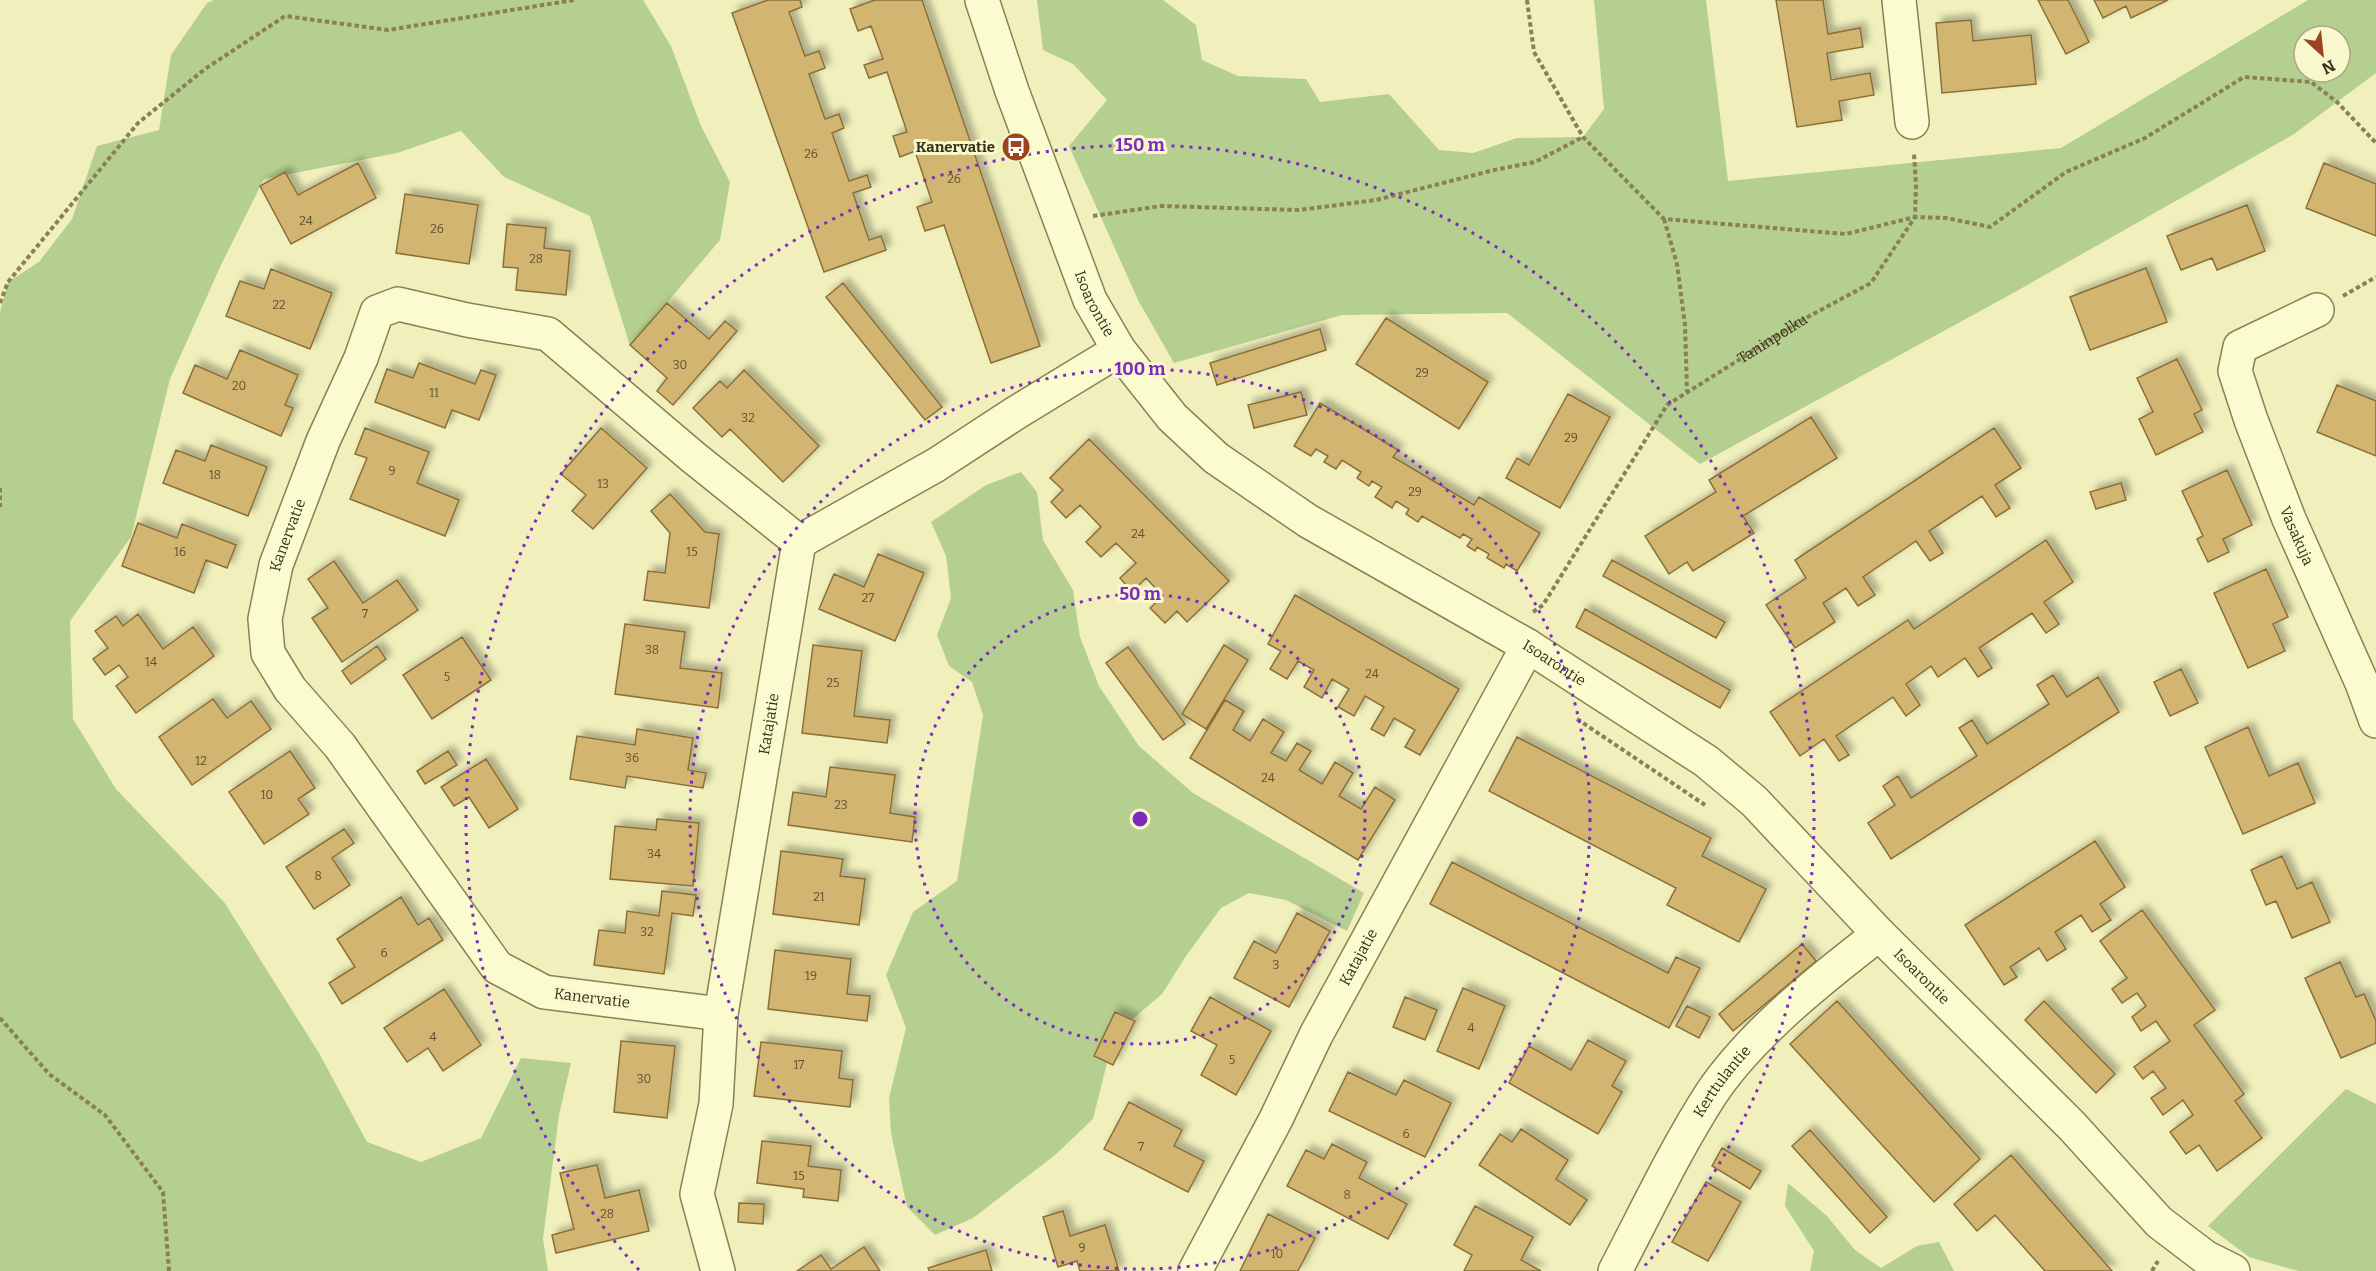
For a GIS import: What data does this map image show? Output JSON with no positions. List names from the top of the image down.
{
  "streets": {
    "street": [
      "Isoarontie",
      "Kanervatie",
      "Vasakuja",
      "Katajatie",
      "Kerttulantie"
    ],
    "path": ["Taninpolku"]
  },
  "crossings": [
    ["Isoarontie", "Taninpolku"],
    ["Isoarontie", "Katajatie"],
    ["Isoarontie", "Kerttulantie"],
    ["Kanervatie", "Katajatie"]
  ],
  "places": {
    "bus stop": ["Kanervatie"]
  },
  "house_numbers": [
    "26",
    "26",
    "24",
    "26",
    "28",
    "22",
    "30",
    "29",
    "20",
    "11",
    "32",
    "29",
    "9",
    "18",
    "13",
    "29",
    "24",
    "16",
    "15",
    "27",
    "7",
    "38",
    "14",
    "24",
    "5",
    "25",
    "36",
    "12",
    "24",
    "10",
    "23",
    "34",
    "8",
    "21",
    "32",
    "6",
    "3",
    "19",
    "4",
    "4",
    "5",
    "17",
    "30",
    "6",
    "7",
    "15",
    "8",
    "28",
    "9",
    "10"
  ],
  "north": "bottom right",
  "rings": ["150 m", "100 m", "50 m"]
}
